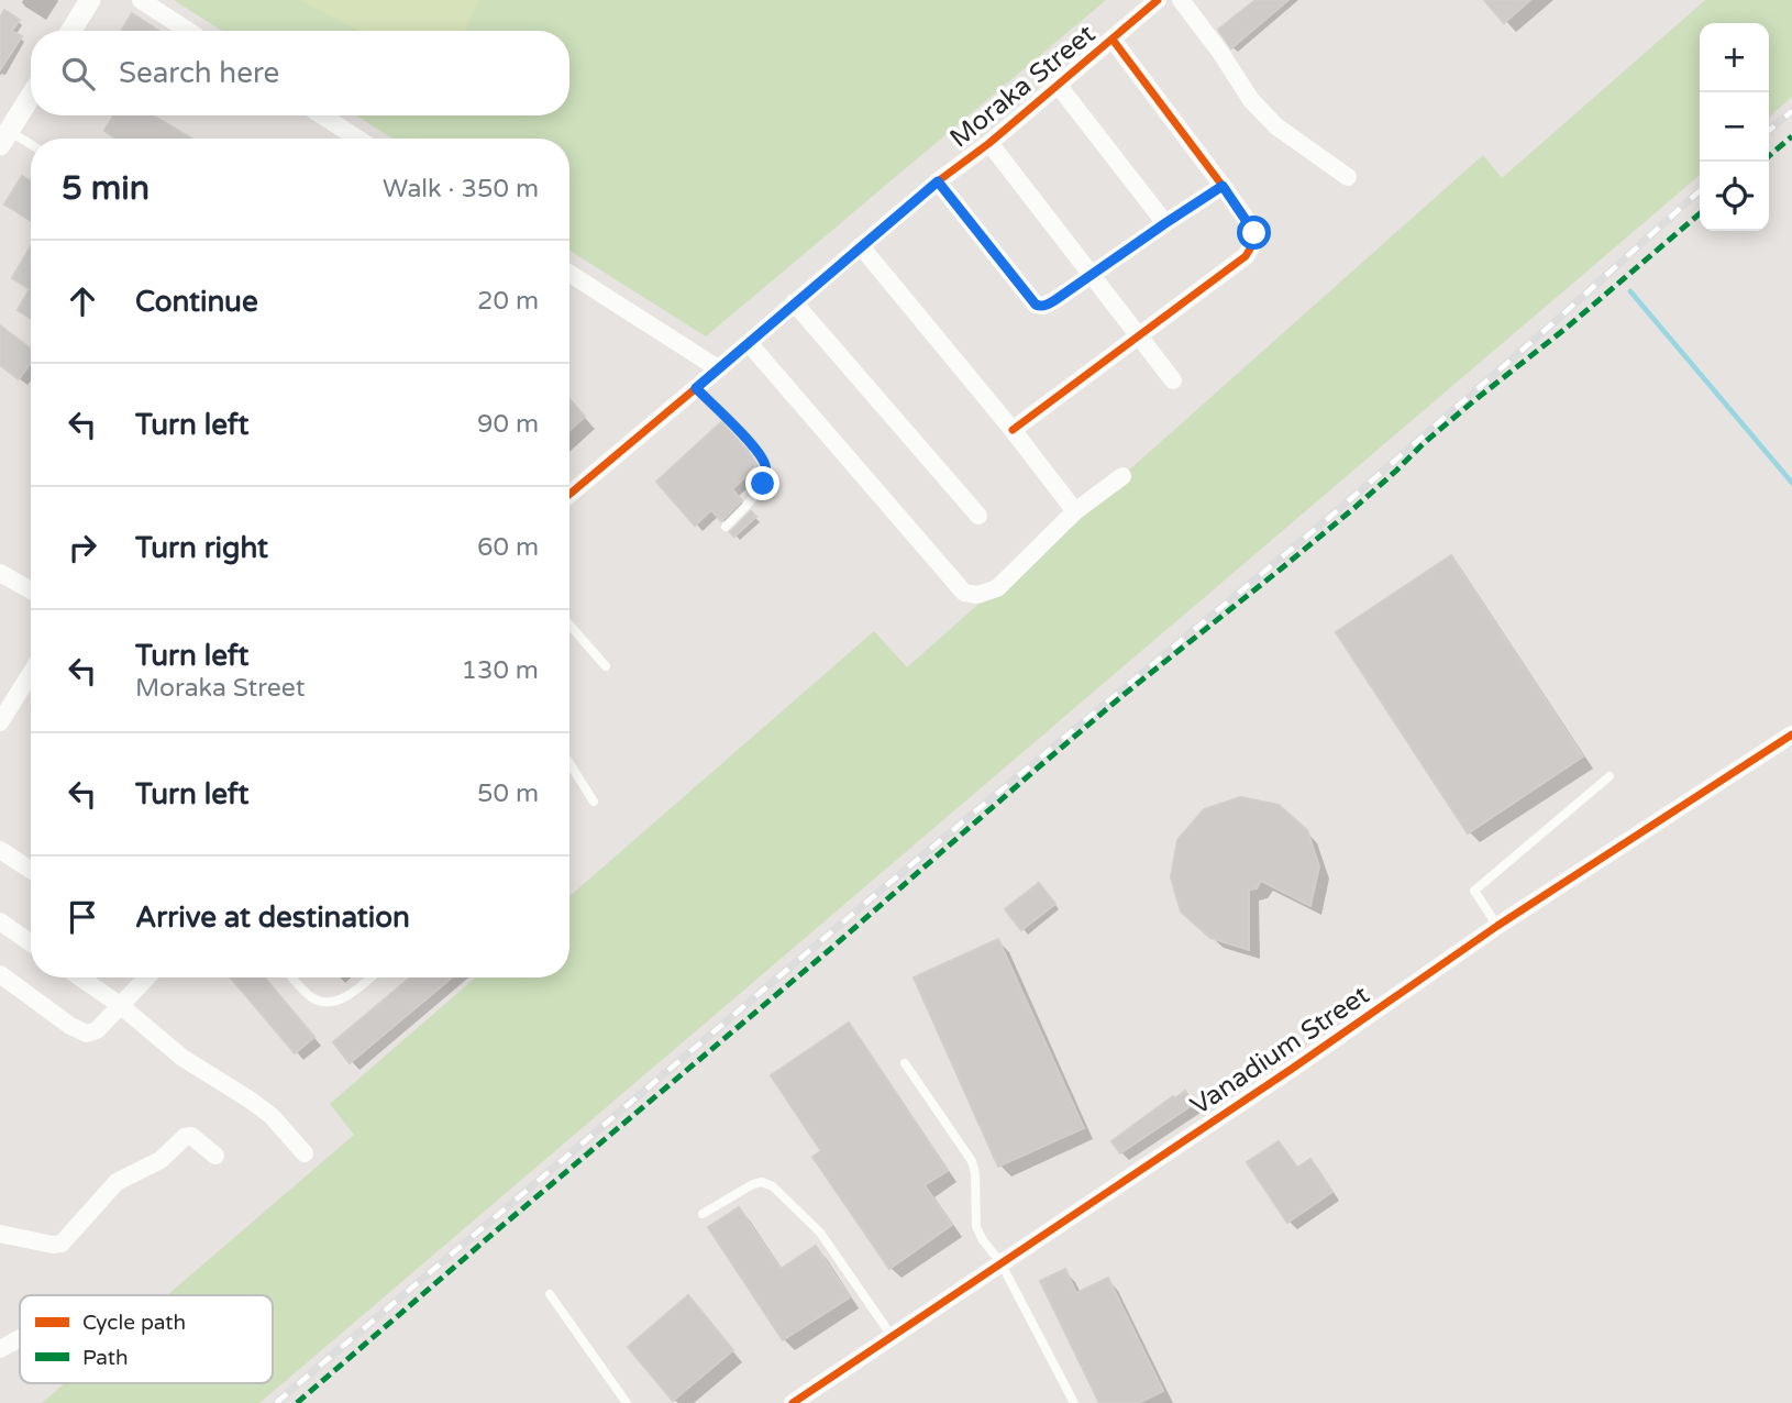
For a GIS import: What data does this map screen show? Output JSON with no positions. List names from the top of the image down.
{
  "streets": {
    "street": ["Moraka Street", "Vanadium Street"]
  },
  "legend": ["Cycle path", "Path"],
  "page": {
    "map_buttons": ["+", "−"],
    "search": "Search here",
    "heading": ["5 min", "Walk · 350 m"],
    "list": [
      ["Continue", "20 m"],
      ["Turn left", "90 m"],
      ["Turn right", "60 m"],
      ["Turn left", "Moraka Street", "130 m"],
      ["Turn left", "50 m"],
      "Arrive at destination"
    ]
  }
}
